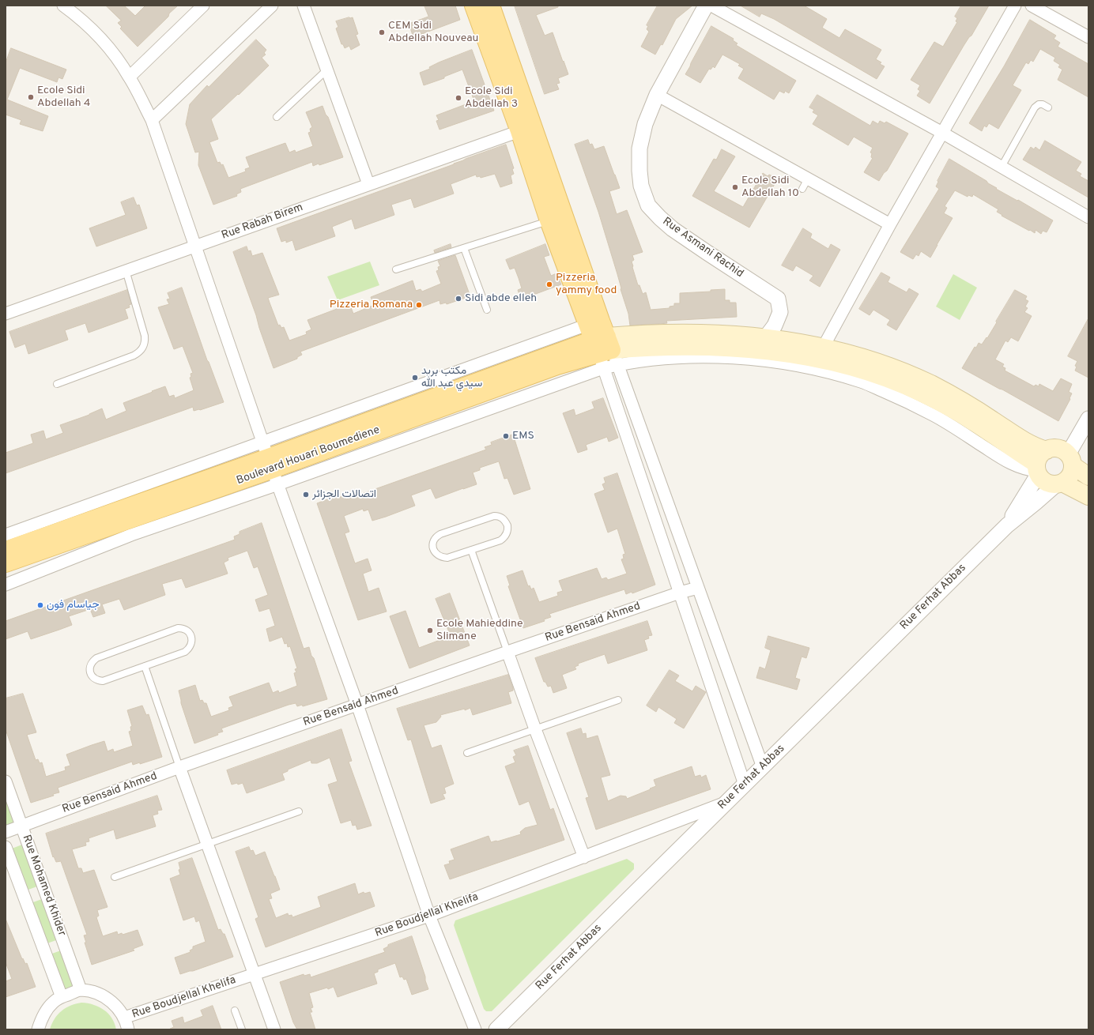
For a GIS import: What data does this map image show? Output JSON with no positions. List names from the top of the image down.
{
  "streets": {
    "main road": ["Boulevard Houari Boumediene"],
    "street": [
      "Rue Rabah Birem",
      "Rue Asmani Rachid",
      "Rue Ferhat Abbas",
      "Rue Bensaid Ahmed",
      "Rue Mohamed Khider",
      "Rue Boudjellal Khelifa"
    ]
  },
  "crossings": [
    ["Rue Ferhat Abbas", "Rue Boudjellal Khelifa"],
    ["Rue Bensaid Ahmed", "Rue Mohamed Khider"]
  ],
  "places": [
    "CEM Sidi Abdellah Nouveau",
    "Ecole Sidi Abdellah 4",
    "Ecole Sidi Abdellah 3",
    "Ecole Sidi Abdellah 10",
    "Pizzeria yammy food",
    "Sidi abde elleh",
    "Pizzeria Romana",
    "مكتب بريد سيدي عبد الله",
    "EMS",
    "اتصالات الجزائر",
    "جياسام فون",
    "Ecole Mahieddine Slimane"
  ]
}
